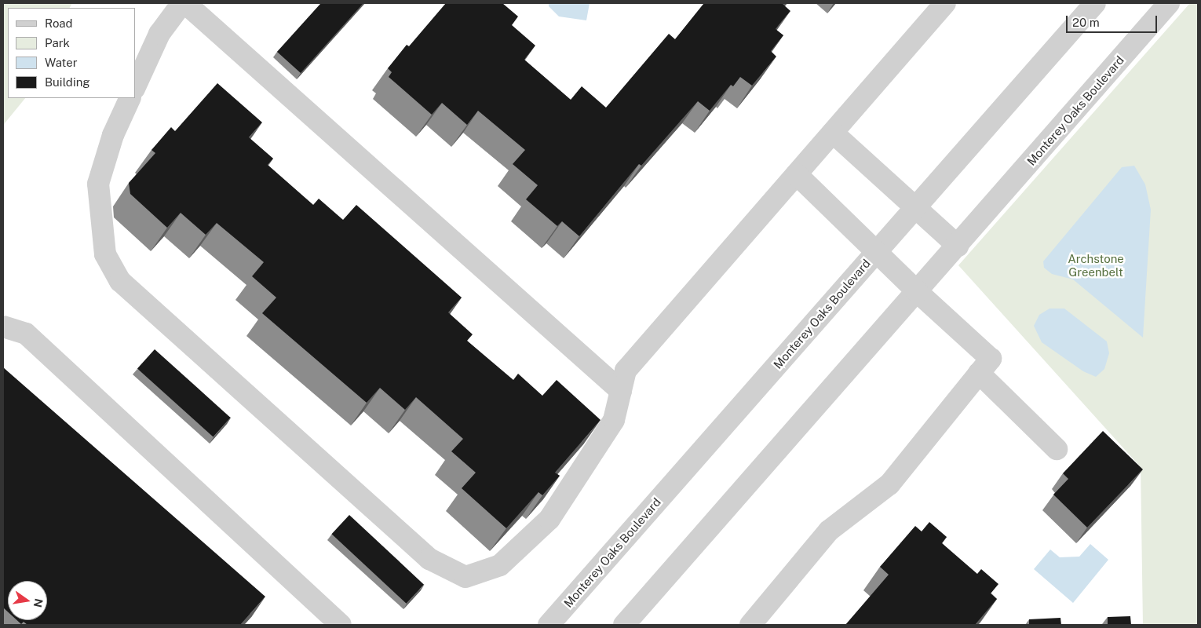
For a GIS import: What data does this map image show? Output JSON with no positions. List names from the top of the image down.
{
  "streets": {
    "street": ["Monterey Oaks Boulevard"]
  },
  "parks": ["Archstone Greenbelt"],
  "legend": [
    "Road",
    "Park",
    "Water",
    "Building"
  ],
  "scale_bar": "20 m",
  "north": "right"
}
